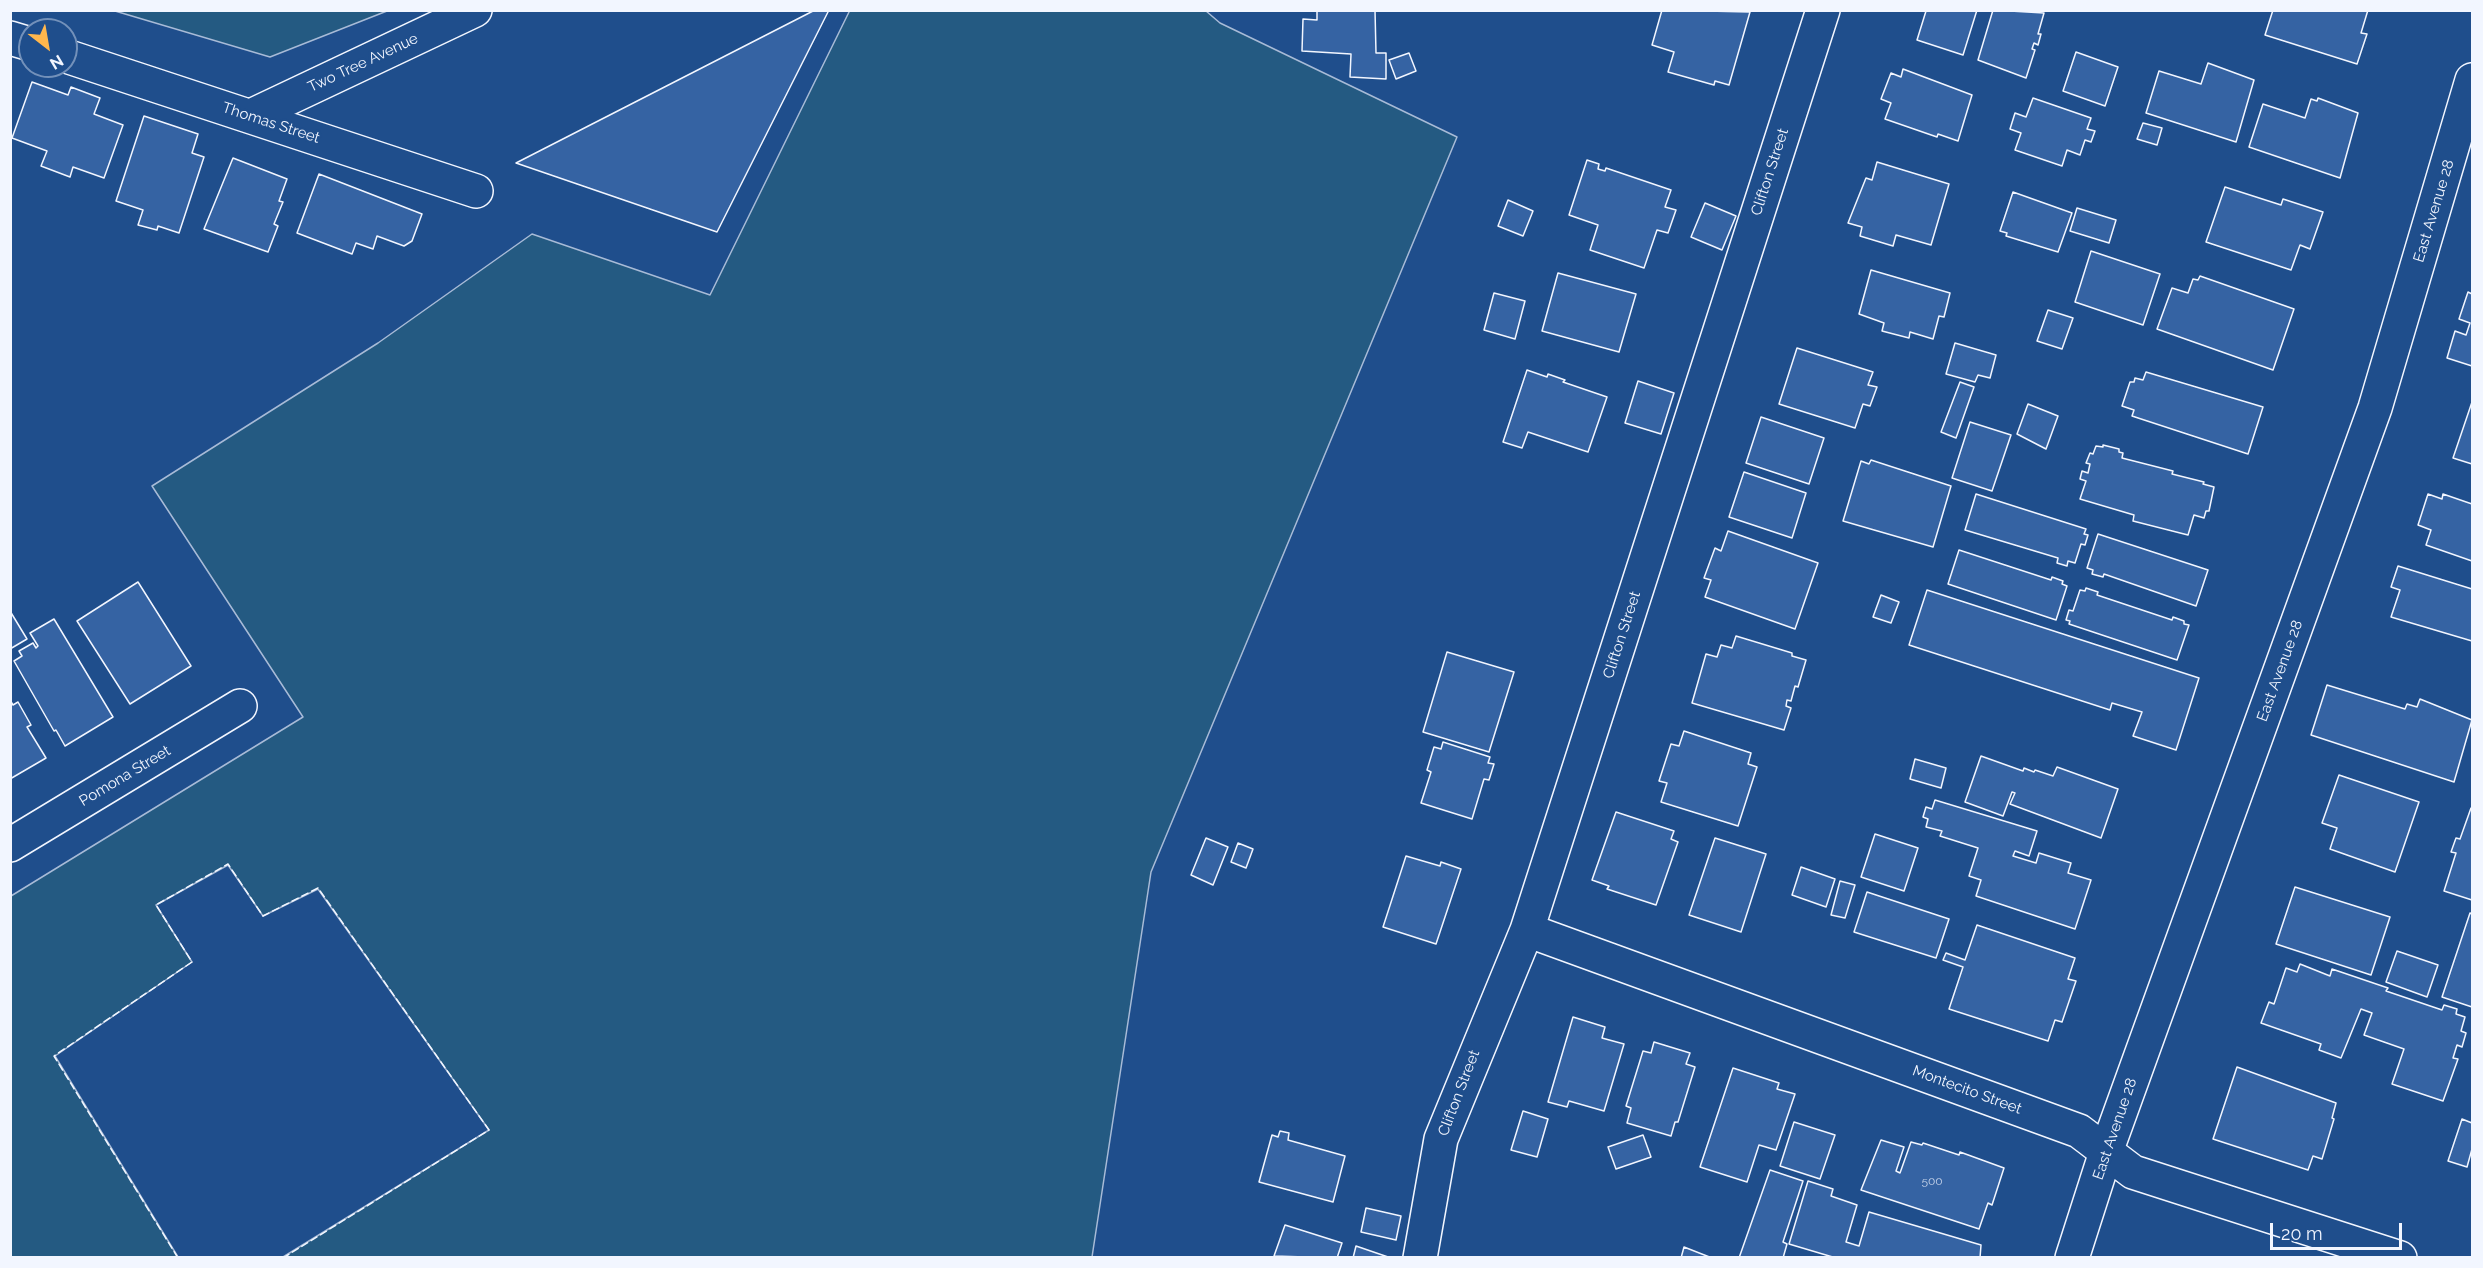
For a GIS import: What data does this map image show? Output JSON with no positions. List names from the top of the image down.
{
  "streets": {
    "street": [
      "Two Tree Avenue",
      "Thomas Street",
      "Clifton Street",
      "East Avenue 28",
      "Pomona Street",
      "Montecito Street"
    ]
  },
  "crossings": [
    ["Two Tree Avenue", "Thomas Street"],
    ["Clifton Street", "Montecito Street"],
    ["East Avenue 28", "Montecito Street"]
  ],
  "house_numbers": ["500"],
  "scale_bar": "20 m",
  "north": "bottom right"
}
